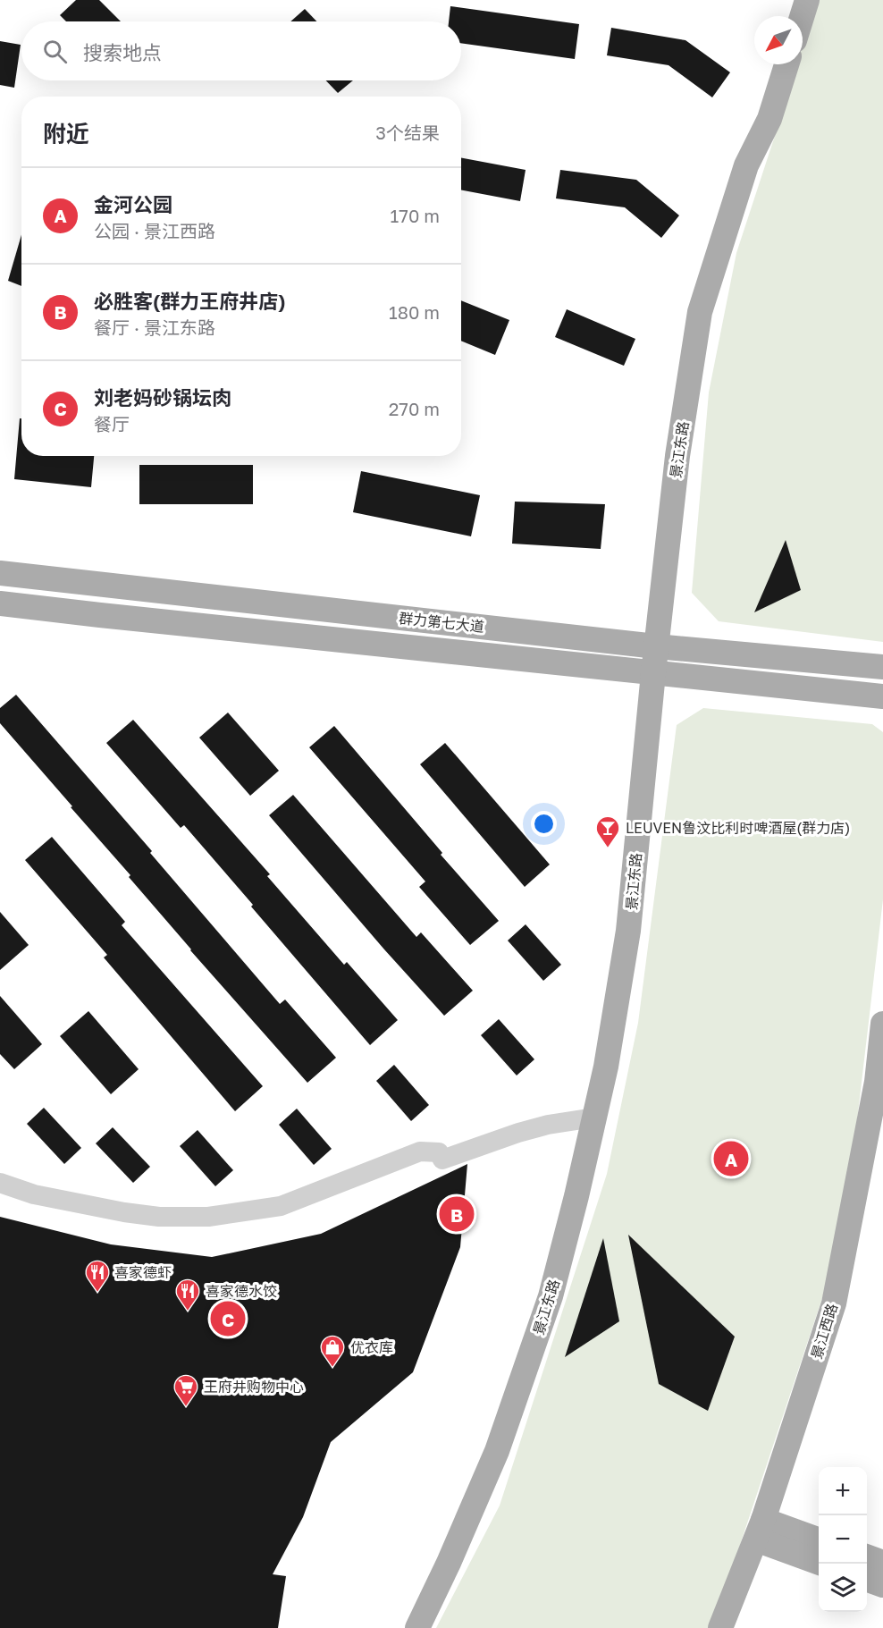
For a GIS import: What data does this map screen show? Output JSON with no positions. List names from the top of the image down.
{
  "streets": {
    "main road": ["景江东路", "群力第七大道", "景江西路"]
  },
  "crossings": [
    ["景江东路", "群力第七大道"]
  ],
  "places": {
    "bar": ["LEUVEN鲁汶比利时啤酒屋(群力店)"],
    "restaurant": ["喜家德虾", "喜家德水饺"],
    "shop": ["优衣库"],
    "supermarket": ["王府井购物中心"]
  },
  "north": "bottom left",
  "page": {
    "search": "搜索地点",
    "heading": ["附近", "3个结果"],
    "list": [
      {
        "mark": "A",
        "name": "金河公园",
        "note": "公园 · 景江西路",
        "value": "170 m"
      },
      {
        "mark": "B",
        "name": "必胜客(群力王府井店)",
        "note": "餐厅 · 景江东路",
        "value": "180 m"
      },
      {
        "mark": "C",
        "name": "刘老妈砂锅坛肉",
        "note": "餐厅",
        "value": "270 m"
      }
    ],
    "pins": ["A", "B", "C"],
    "map_buttons": ["+", "−"]
  }
}
